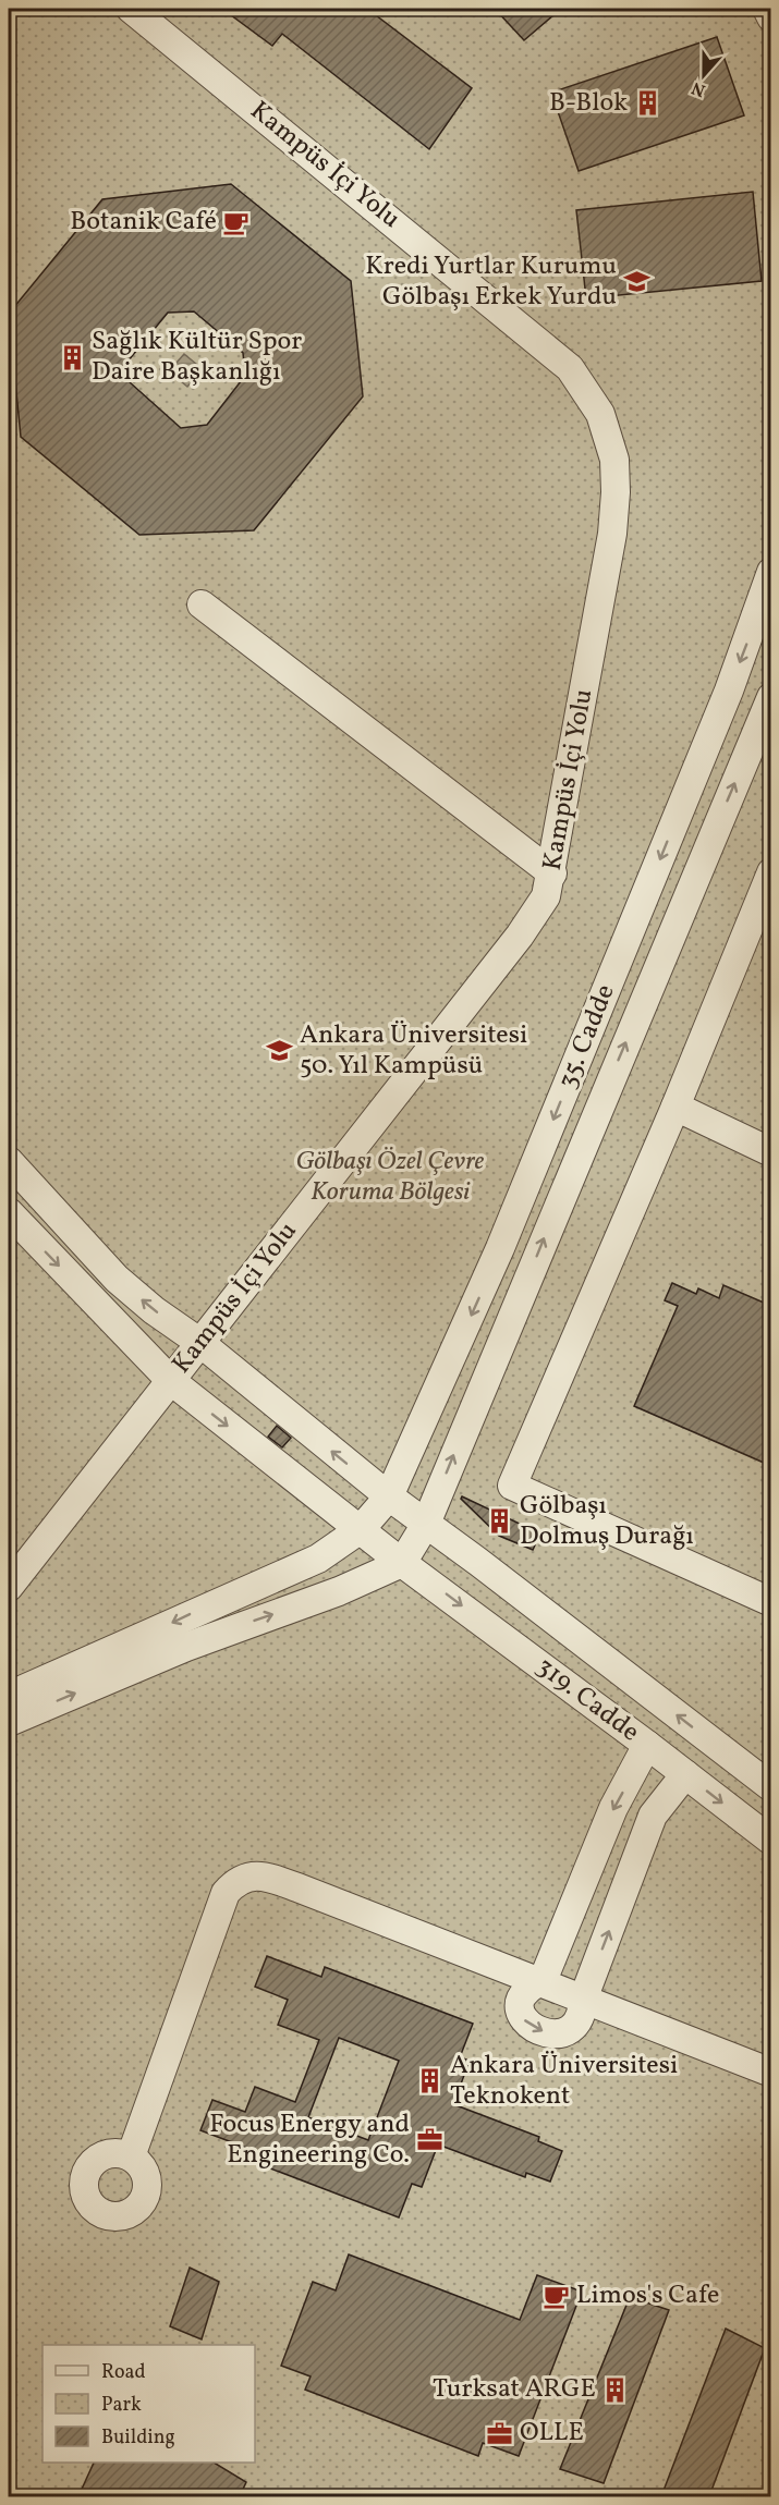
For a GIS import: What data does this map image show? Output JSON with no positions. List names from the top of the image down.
{
  "streets": {
    "street": ["Kampüs İçi Yolu", "35. Cadde", "319. Cadde"]
  },
  "crossings": [
    ["Kampüs İçi Yolu", "319. Cadde"],
    ["35. Cadde", "319. Cadde"]
  ],
  "parks": ["Gölbaşı Özel Çevre Koruma Bölgesi"],
  "places": {
    "building": [
      "B-Blok",
      "Sağlık Kültür Spor Daire Başkanlığı",
      "Gölbaşı Dolmuş Durağı",
      "Ankara Üniversitesi Teknokent",
      "Turksat ARGE"
    ],
    "cafe": ["Botanik Café", "Limos's Cafe"],
    "school or university": ["Kredi Yurtlar Kurumu Gölbaşı Erkek Yurdu", "Ankara Üniversitesi 50. Yıl Kampüsü"],
    "office": ["Focus Energy and Engineering Co.", "OLLE"]
  },
  "legend": ["Road", "Park", "Building"],
  "north": "bottom"
}
